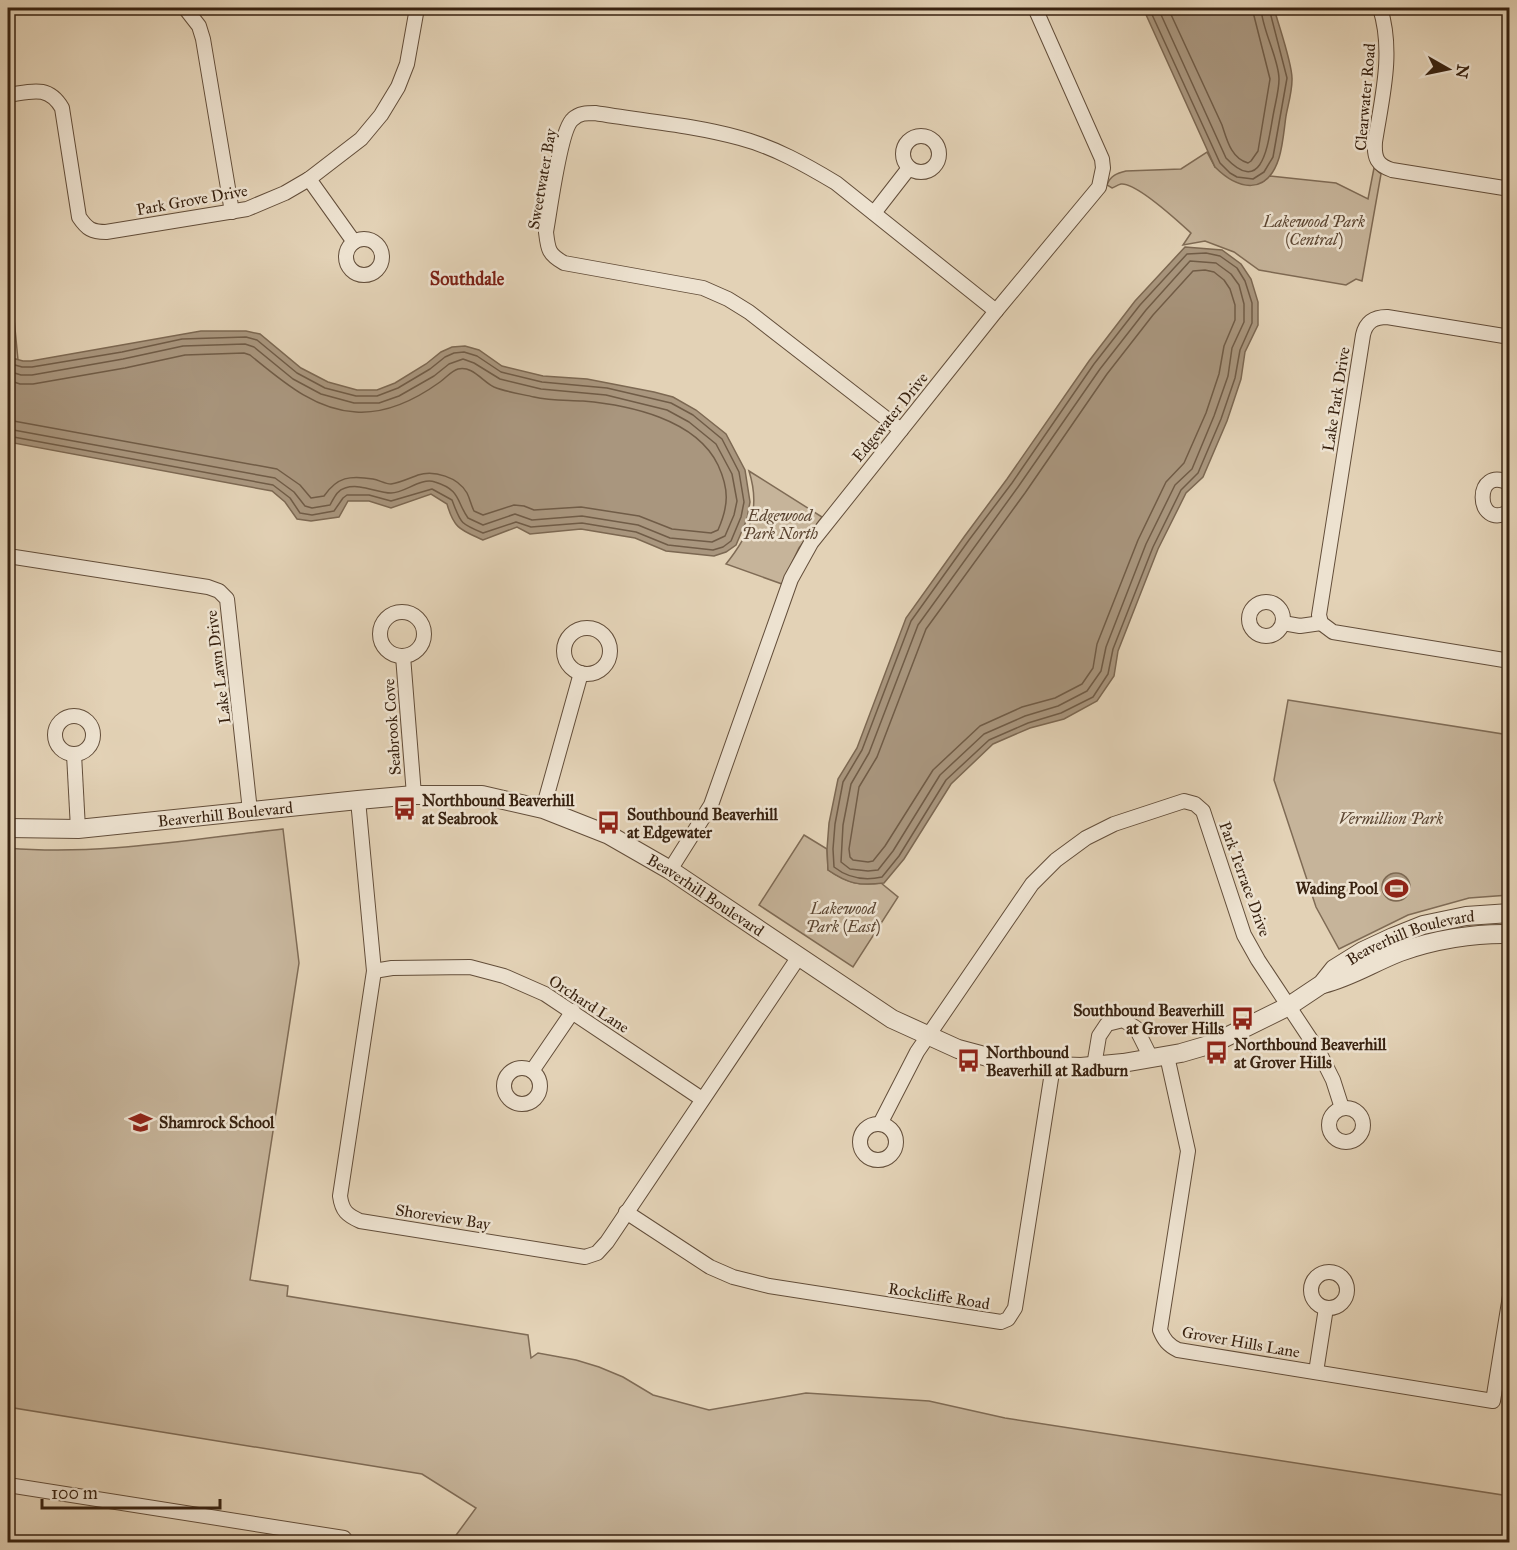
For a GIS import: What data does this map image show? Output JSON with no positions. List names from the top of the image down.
{
  "streets": {
    "street": [
      "Clearwater Road",
      "Sweetwater Bay",
      "Park Grove Drive",
      "Lake Park Drive",
      "Edgewater Drive",
      "Lake Lawn Drive",
      "Seabrook Cove",
      "Beaverhill Boulevard",
      "Park Terrace Drive",
      "Orchard Lane",
      "Shoreview Bay",
      "Rockcliffe Road",
      "Grover Hills Lane"
    ]
  },
  "crossings": [
    ["Sweetwater Bay", "Edgewater Drive"],
    ["Edgewater Drive", "Beaverhill Boulevard"],
    ["Lake Lawn Drive", "Beaverhill Boulevard"],
    ["Seabrook Cove", "Beaverhill Boulevard"],
    ["Beaverhill Boulevard", "Park Terrace Drive"],
    ["Beaverhill Boulevard", "Shoreview Bay"],
    ["Beaverhill Boulevard", "Rockcliffe Road"],
    ["Beaverhill Boulevard", "Grover Hills Lane"],
    ["Orchard Lane", "Shoreview Bay"],
    ["Shoreview Bay", "Rockcliffe Road"]
  ],
  "districts": ["Southdale"],
  "parks": [
    "Lakewood Park (Central)",
    "Edgewood Park North",
    "Vermillion Park",
    "Lakewood Park (East)"
  ],
  "places": {
    "bus stop": [
      "Northbound Beaverhill at Seabrook",
      "Southbound Beaverhill at Edgewater",
      "Southbound Beaverhill at Grover Hills",
      "Northbound Beaverhill at Grover Hills",
      "Northbound Beaverhill at Radburn"
    ],
    "sports": ["Wading Pool"],
    "school or university": ["Shamrock School"]
  },
  "scale_bar": "100 m",
  "north": "right"
}
